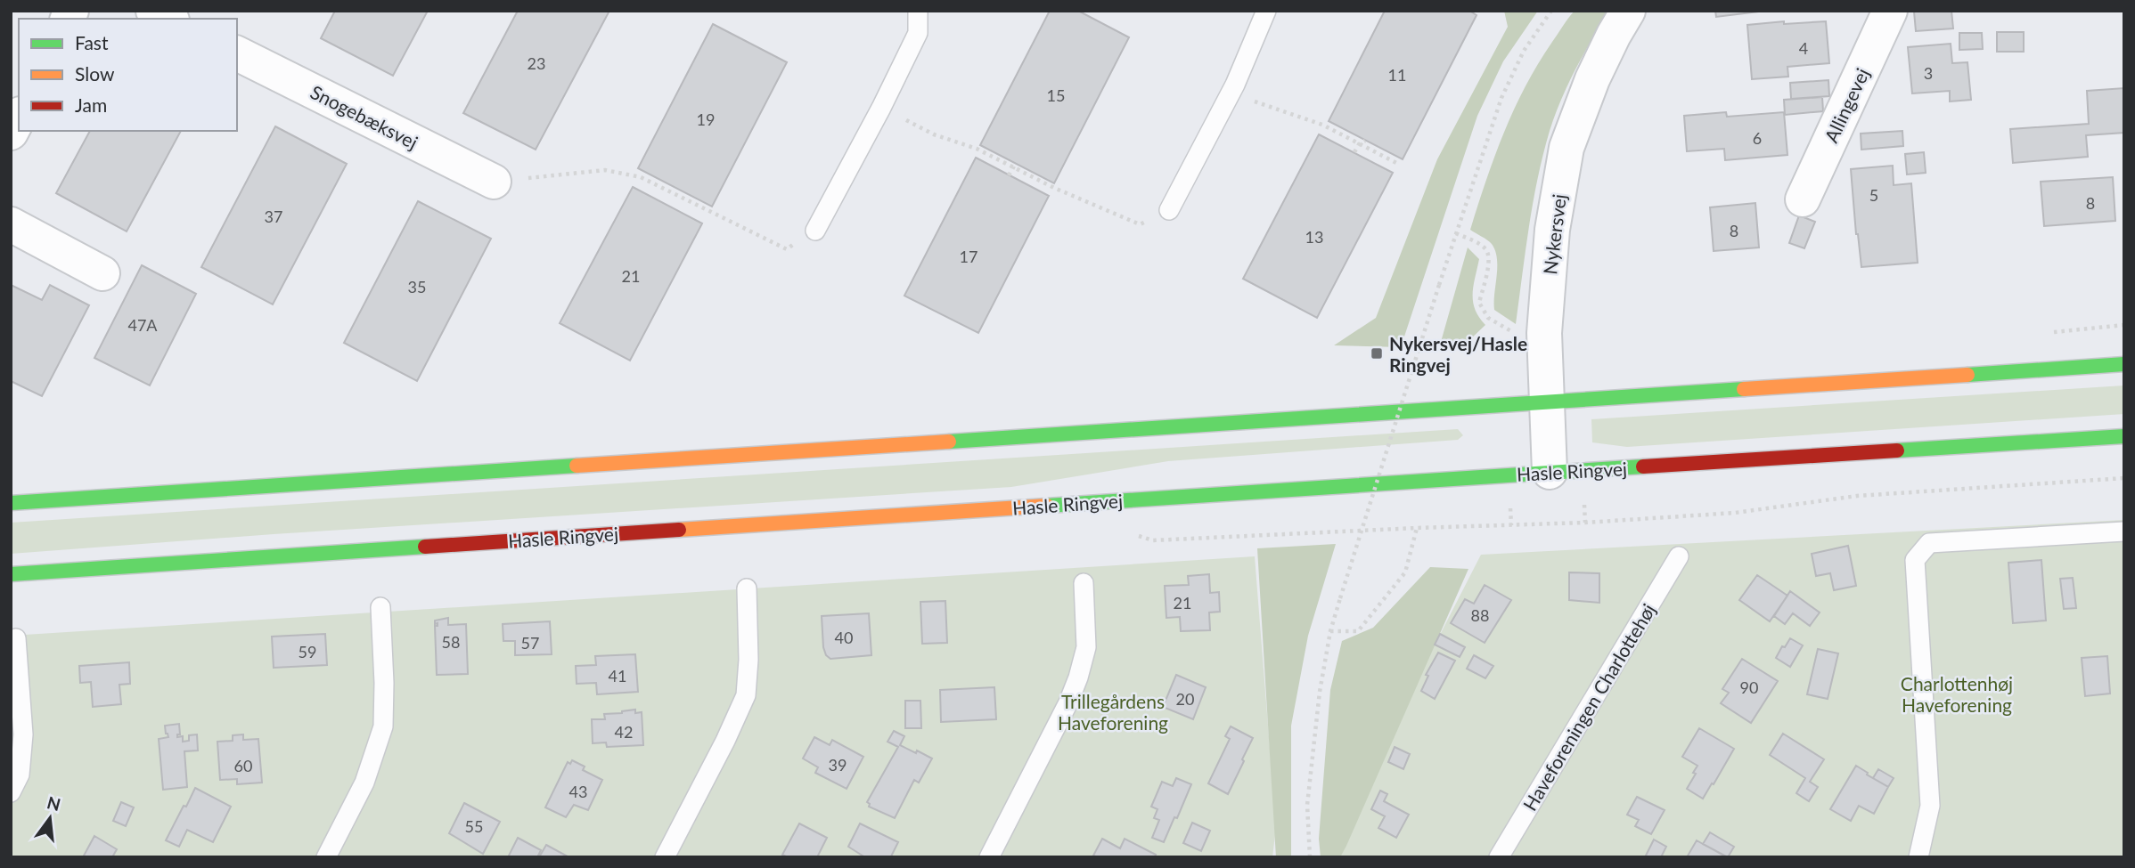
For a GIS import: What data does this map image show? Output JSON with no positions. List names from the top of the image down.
{
  "streets": {
    "main road": ["Hasle Ringvej"],
    "street": ["Allingevej", "Snogebæksvej", "Nykersvej"],
    "lane": ["Haveforeningen Charlottehøj"]
  },
  "crossings": [
    ["Nykersvej", "Hasle Ringvej"]
  ],
  "parks": ["Charlottenhøj Haveforening", "Trillegårdens Haveforening"],
  "places": {
    "transit": ["Nykersvej/Hasle Ringvej"]
  },
  "house_numbers": [
    "4",
    "23",
    "3",
    "11",
    "15",
    "19",
    "6",
    "5",
    "8",
    "37",
    "8",
    "13",
    "17",
    "21",
    "35",
    "47A",
    "21",
    "88",
    "40",
    "58",
    "57",
    "59",
    "41",
    "90",
    "20",
    "42",
    "39",
    "60",
    "43",
    "55"
  ],
  "legend": ["Fast", "Slow", "Jam"],
  "north": "top"
}
